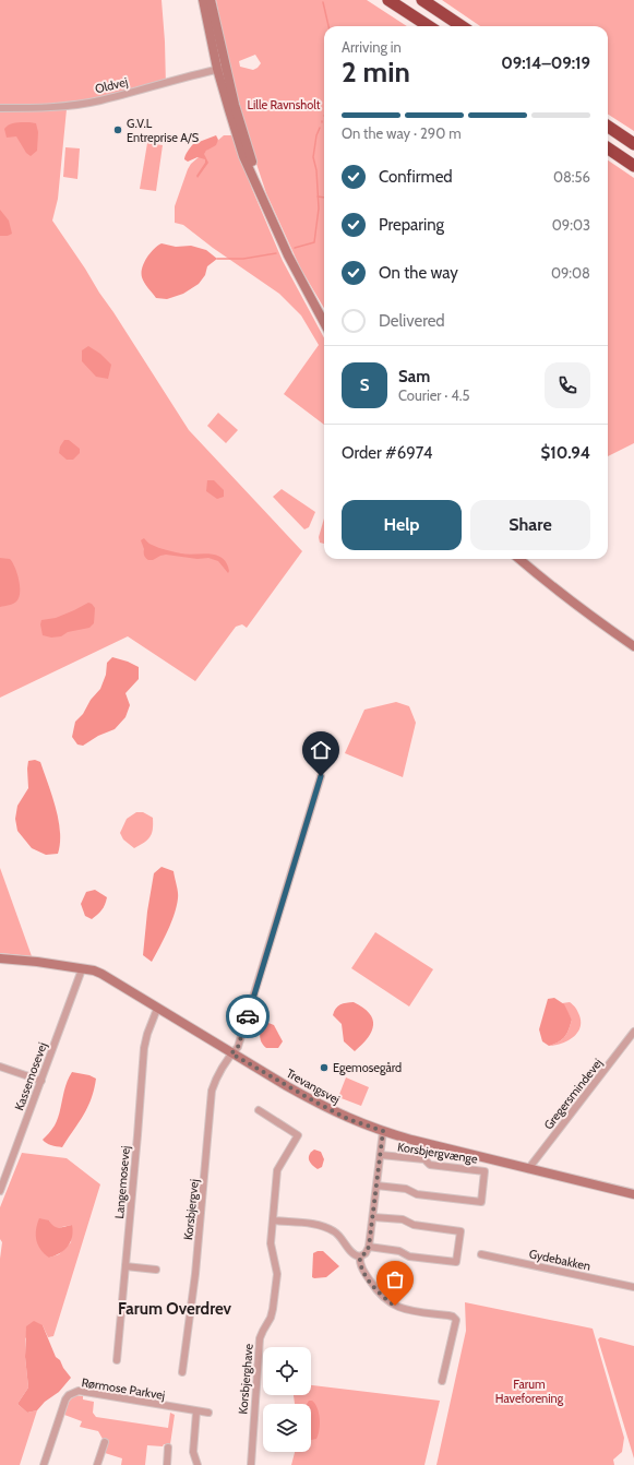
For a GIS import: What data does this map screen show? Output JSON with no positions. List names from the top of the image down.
{
  "streets": {
    "street": [
      "Oldvej",
      "Kassemosevej",
      "Trevangsvej",
      "Gregersmindevej",
      "Korsbjergvænge",
      "Langemosevej",
      "Korsbjergvej",
      "Gydebakken",
      "Korsbjerghave",
      "Rørmose Parkvej"
    ]
  },
  "crossings": [
    ["Kassemosevej", "Trevangsvej"],
    ["Trevangsvej", "Gregersmindevej"],
    ["Trevangsvej", "Korsbjergvænge"],
    ["Trevangsvej", "Langemosevej"],
    ["Trevangsvej", "Korsbjergvej"]
  ],
  "districts": ["Farum Overdrev"],
  "parks": ["Lille Ravnsholt", "Farum Haveforening"],
  "places": ["G.V.L Entreprise A/S", "Egemosegård"],
  "page": {
    "heading": ["2 min", "Arriving in", "09:14–09:19"],
    "panel": [
      "Sam",
      "Courier · 4.5",
      "Order #6974",
      "$10.94"
    ],
    "bar": "On the way · 290 m",
    "list": [
      ["Confirmed", "08:56"],
      ["Preparing", "09:03"],
      ["On the way", "09:08"],
      "Delivered"
    ],
    "round": "S",
    "buttons": ["Help", "Share"]
  }
}
